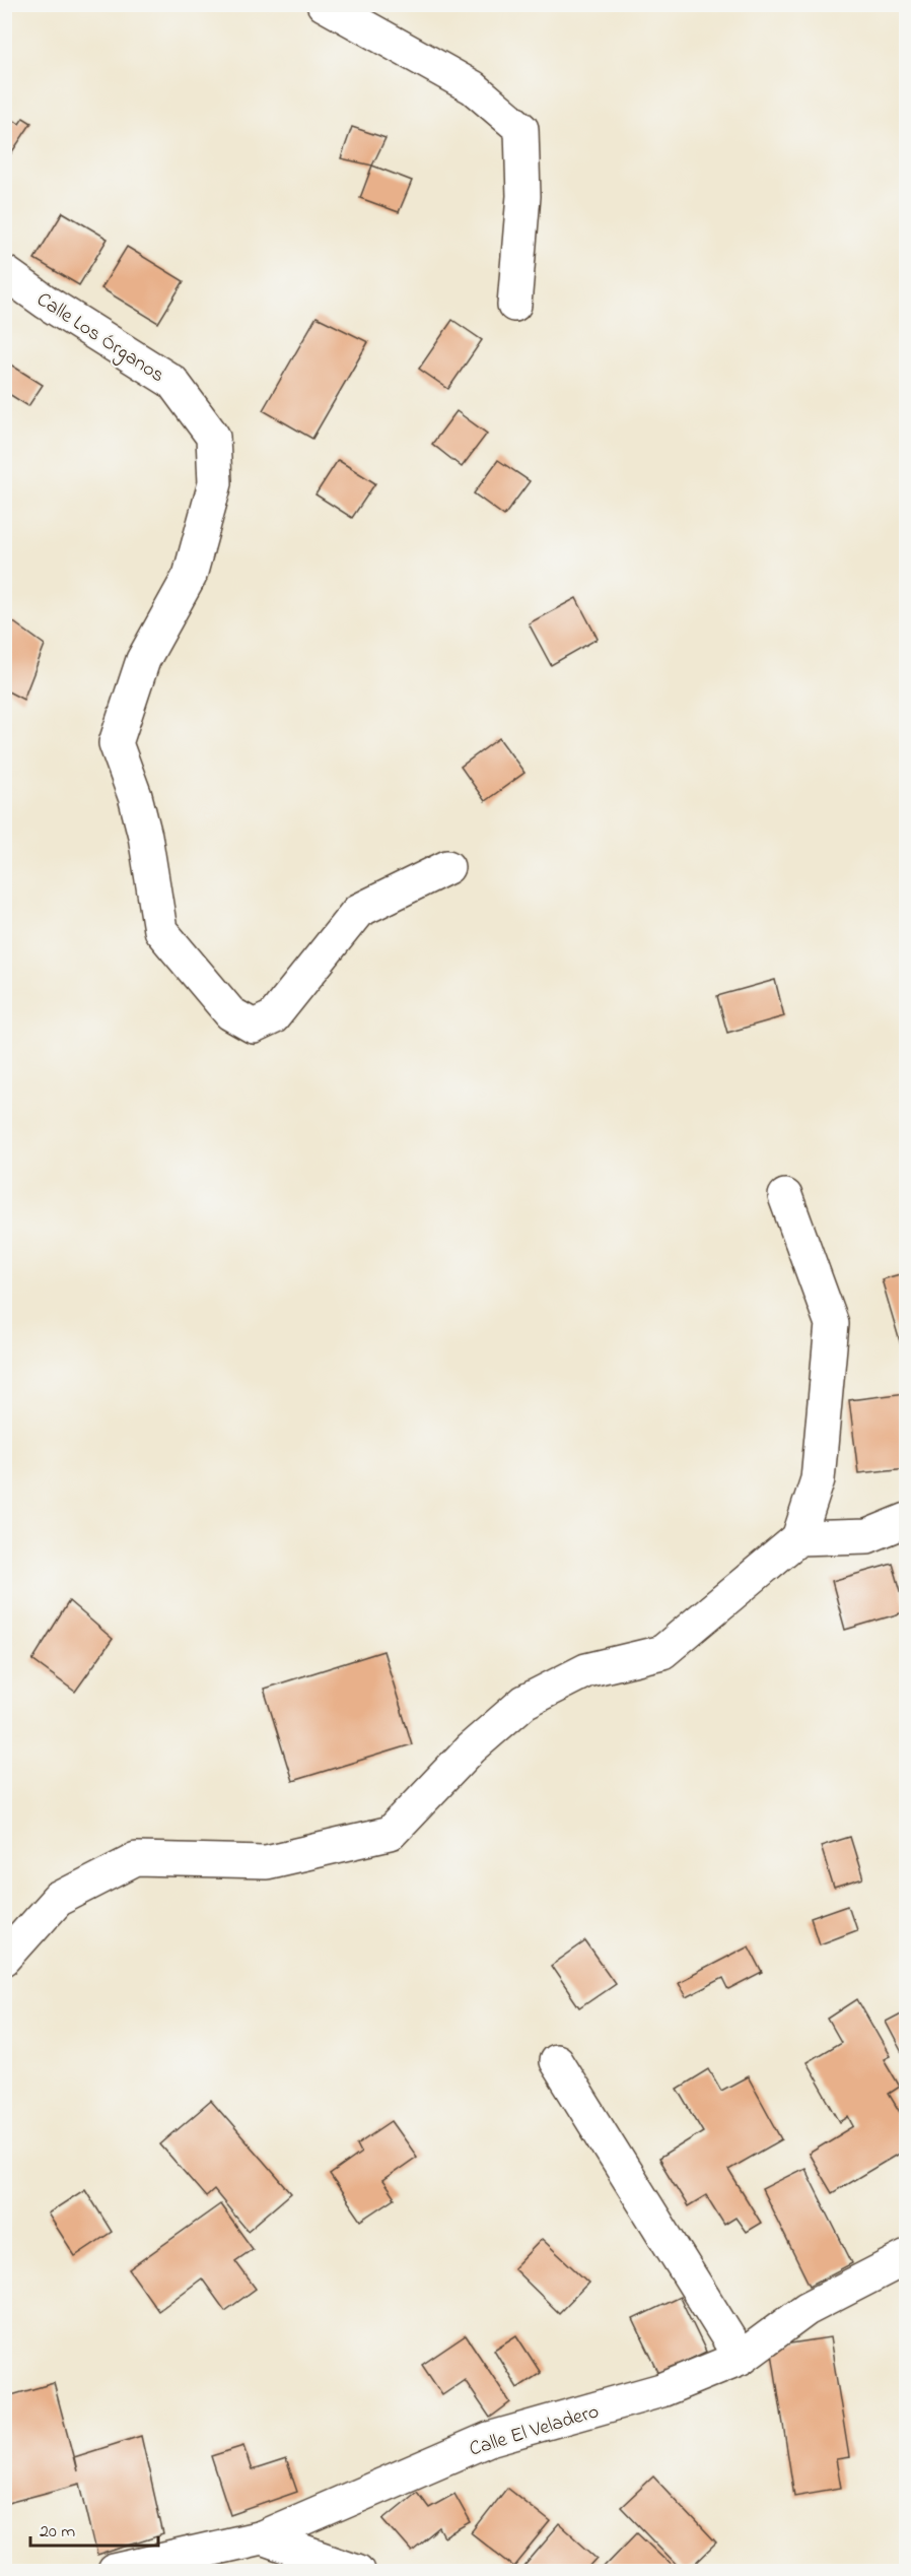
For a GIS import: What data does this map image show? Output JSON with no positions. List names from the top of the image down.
{
  "streets": {
    "street": ["Calle Los Órganos", "Calle El Veladero"]
  },
  "scale_bar": "20 m"
}
